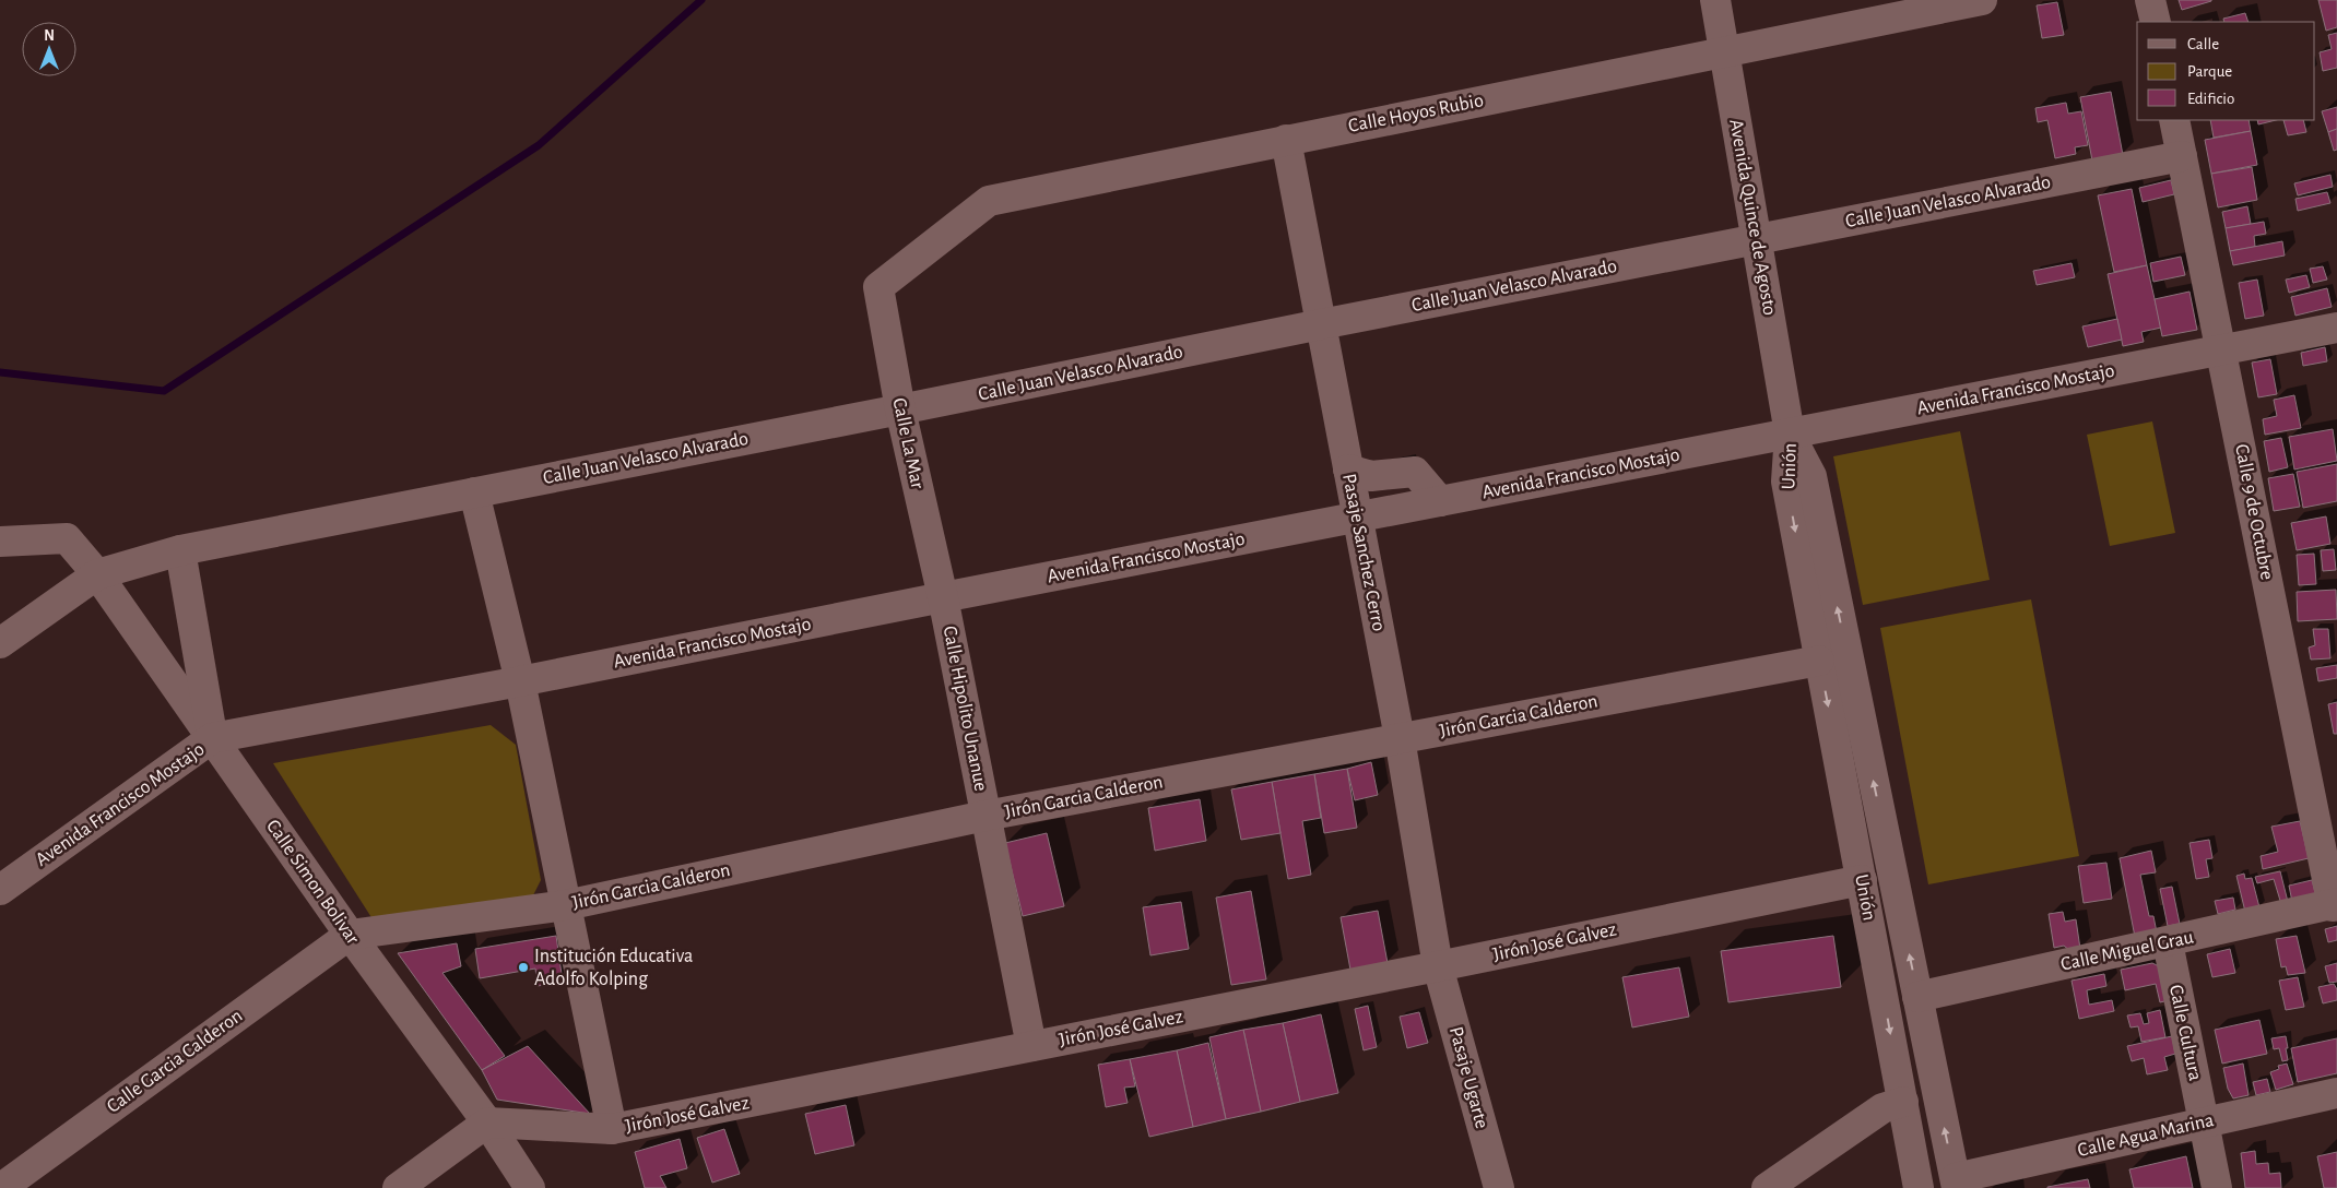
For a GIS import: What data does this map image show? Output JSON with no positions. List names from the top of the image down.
{
  "streets": {
    "street": [
      "Calle Hoyos Rubio",
      "Calle Juan Velasco Alvarado",
      "Avenida Quince de Agosto",
      "Avenida Francisco Mostajo",
      "Calle La Mar",
      "Unión",
      "Calle 9 de Octubre",
      "Pasaje Sanchez Cerro",
      "Calle Hipolito Unanue",
      "Jirón Garcia Calderon",
      "Calle Simon Bolivar",
      "Jirón José Galvez",
      "Calle Miguel Grau",
      "Calle Cultura",
      "Calle Garcia Calderon",
      "Pasaje Ugarte",
      "Calle Agua Marina"
    ]
  },
  "crossings": [
    ["Calle Hoyos Rubio", "Avenida Quince de Agosto"],
    ["Calle Hoyos Rubio", "Calle La Mar"],
    ["Calle Hoyos Rubio", "Pasaje Sanchez Cerro"],
    ["Calle Juan Velasco Alvarado", "Avenida Quince de Agosto"],
    ["Calle Juan Velasco Alvarado", "Calle La Mar"],
    ["Calle Juan Velasco Alvarado", "Calle 9 de Octubre"],
    ["Calle Juan Velasco Alvarado", "Pasaje Sanchez Cerro"],
    ["Calle Juan Velasco Alvarado", "Calle Simon Bolivar"],
    ["Avenida Quince de Agosto", "Avenida Francisco Mostajo"],
    ["Avenida Quince de Agosto", "Unión"],
    ["Avenida Francisco Mostajo", "Calle La Mar"],
    ["Avenida Francisco Mostajo", "Unión"],
    ["Avenida Francisco Mostajo", "Calle 9 de Octubre"],
    ["Avenida Francisco Mostajo", "Pasaje Sanchez Cerro"],
    ["Avenida Francisco Mostajo", "Calle Hipolito Unanue"],
    ["Avenida Francisco Mostajo", "Calle Simon Bolivar"],
    ["Calle La Mar", "Calle Hipolito Unanue"],
    ["Unión", "Jirón Garcia Calderon"],
    ["Unión", "Jirón José Galvez"],
    ["Unión", "Calle Miguel Grau"],
    ["Unión", "Calle Agua Marina"],
    ["Calle 9 de Octubre", "Calle Miguel Grau"],
    ["Pasaje Sanchez Cerro", "Jirón Garcia Calderon"],
    ["Pasaje Sanchez Cerro", "Jirón José Galvez"],
    ["Pasaje Sanchez Cerro", "Pasaje Ugarte"],
    ["Calle Hipolito Unanue", "Jirón Garcia Calderon"],
    ["Calle Hipolito Unanue", "Jirón José Galvez"],
    ["Jirón Garcia Calderon", "Calle Simon Bolivar"],
    ["Jirón Garcia Calderon", "Calle Garcia Calderon"],
    ["Calle Simon Bolivar", "Jirón José Galvez"],
    ["Calle Simon Bolivar", "Calle Garcia Calderon"],
    ["Jirón José Galvez", "Pasaje Ugarte"],
    ["Calle Miguel Grau", "Calle Cultura"],
    ["Calle Cultura", "Calle Agua Marina"]
  ],
  "places": ["Institución Educativa Adolfo Kolping"],
  "legend": ["Calle", "Parque", "Edificio"],
  "north": "top"
}
